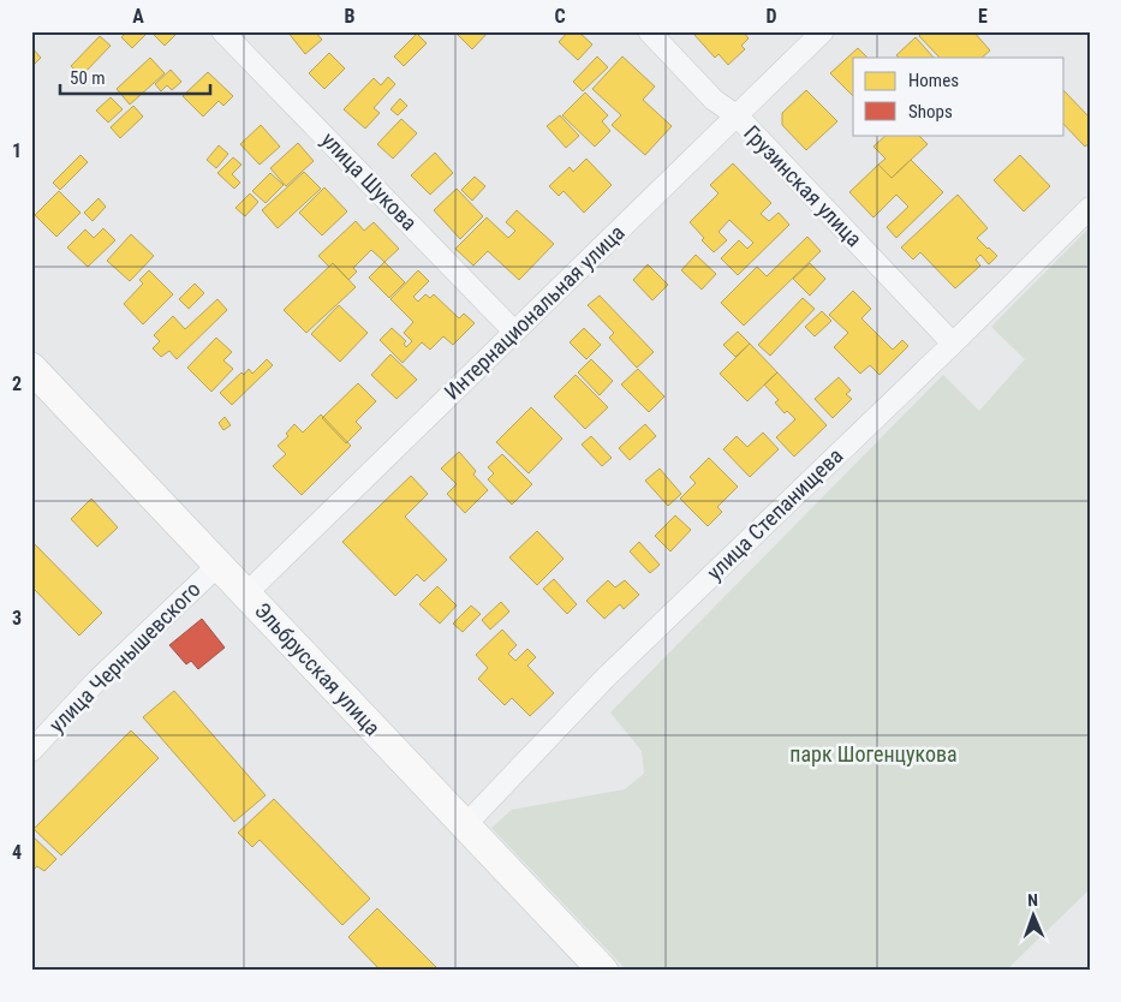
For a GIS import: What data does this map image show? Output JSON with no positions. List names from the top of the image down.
{
  "streets": {
    "street": [
      "улица Шукова",
      "Грузинская улица",
      "Интернациональная улица",
      "улица Степанищева",
      "улица Чернышевского",
      "Эльбрусская улица"
    ]
  },
  "crossings": [
    ["улица Шукова", "Интернациональная улица"],
    ["Грузинская улица", "Интернациональная улица"],
    ["Грузинская улица", "улица Степанищева"],
    ["Интернациональная улица", "Эльбрусская улица"],
    ["улица Степанищева", "Эльбрусская улица"],
    ["улица Чернышевского", "Эльбрусская улица"]
  ],
  "parks": ["парк Шогенцукова"],
  "legend": ["Homes", "Shops"],
  "scale_bar": "50 m",
  "north": "top",
  "grid": {
    "columns": [
      "A",
      "B",
      "C",
      "D",
      "E"
    ],
    "rows": [
      "1",
      "2",
      "3",
      "4"
    ]
  }
}
